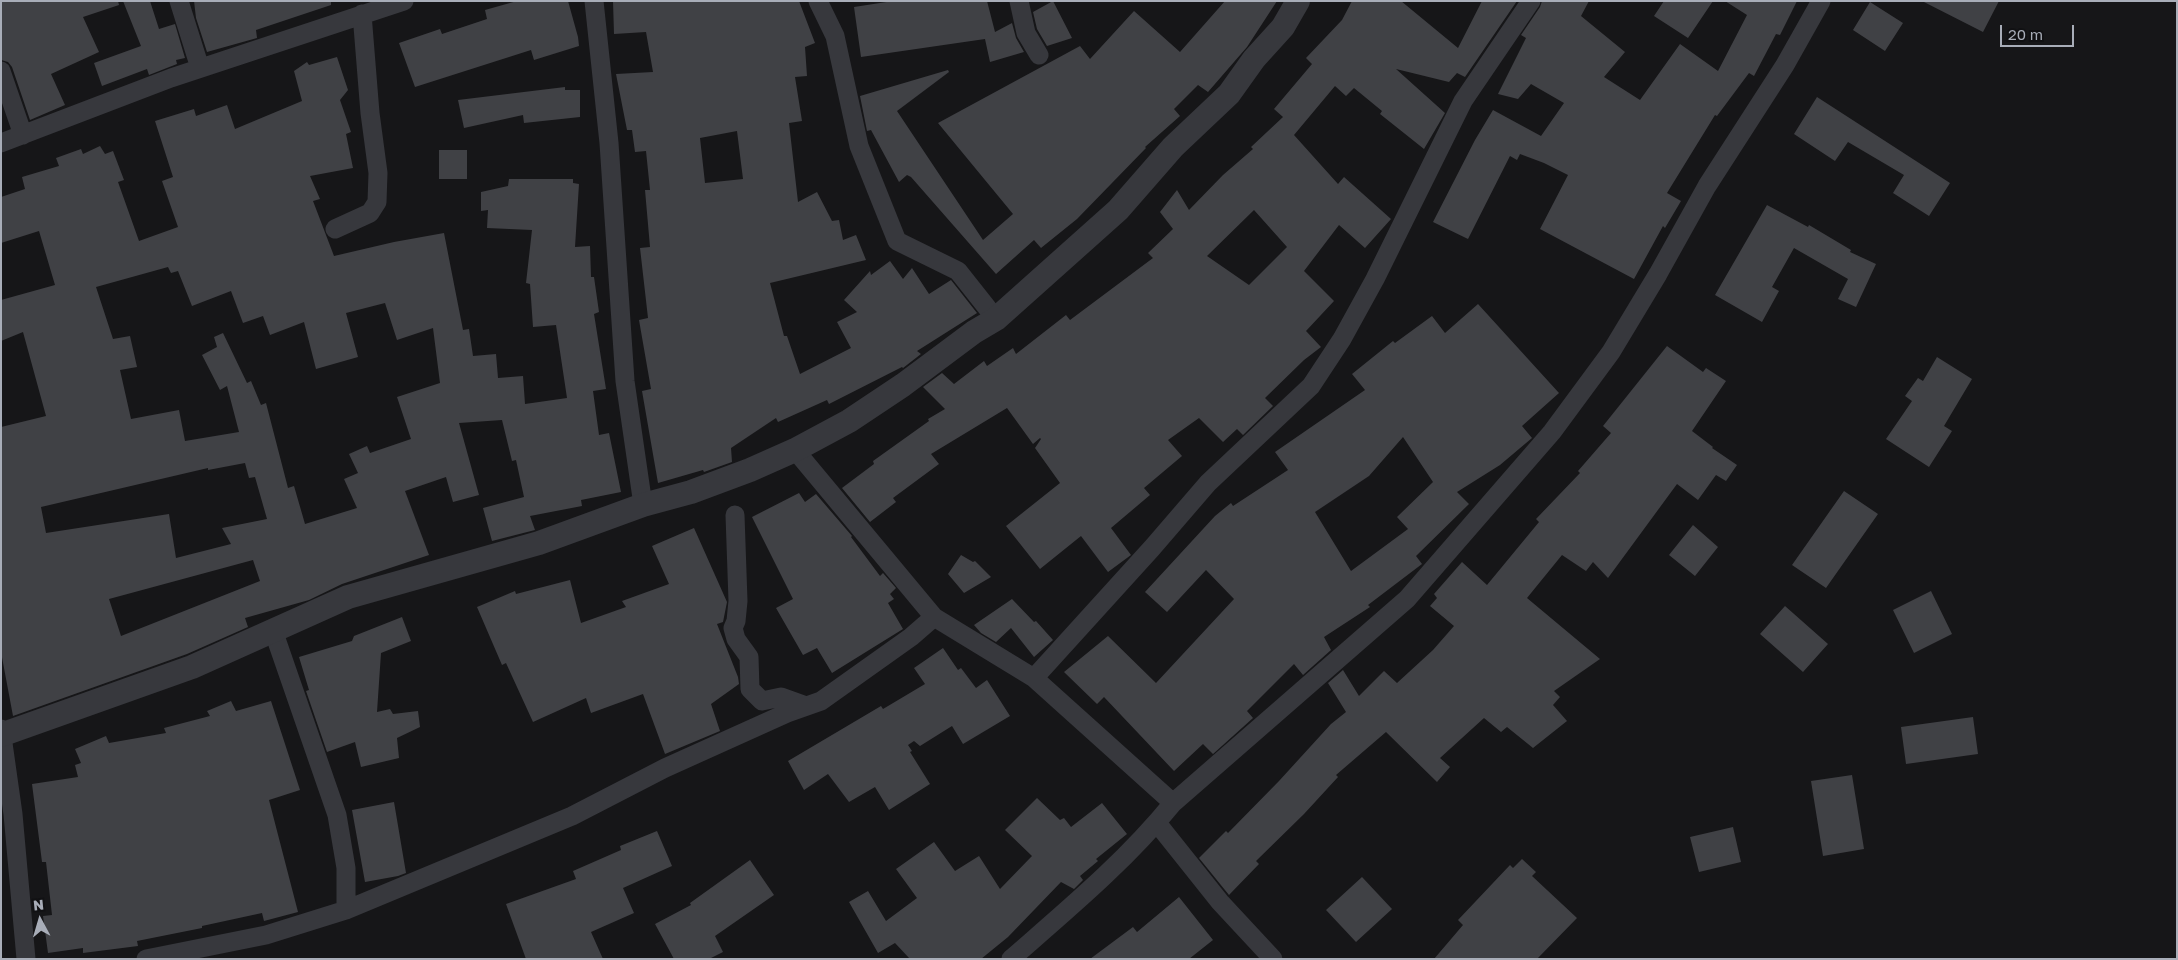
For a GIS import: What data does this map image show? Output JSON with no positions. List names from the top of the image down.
{
  "scale_bar": "20 m",
  "north": "top"
}
